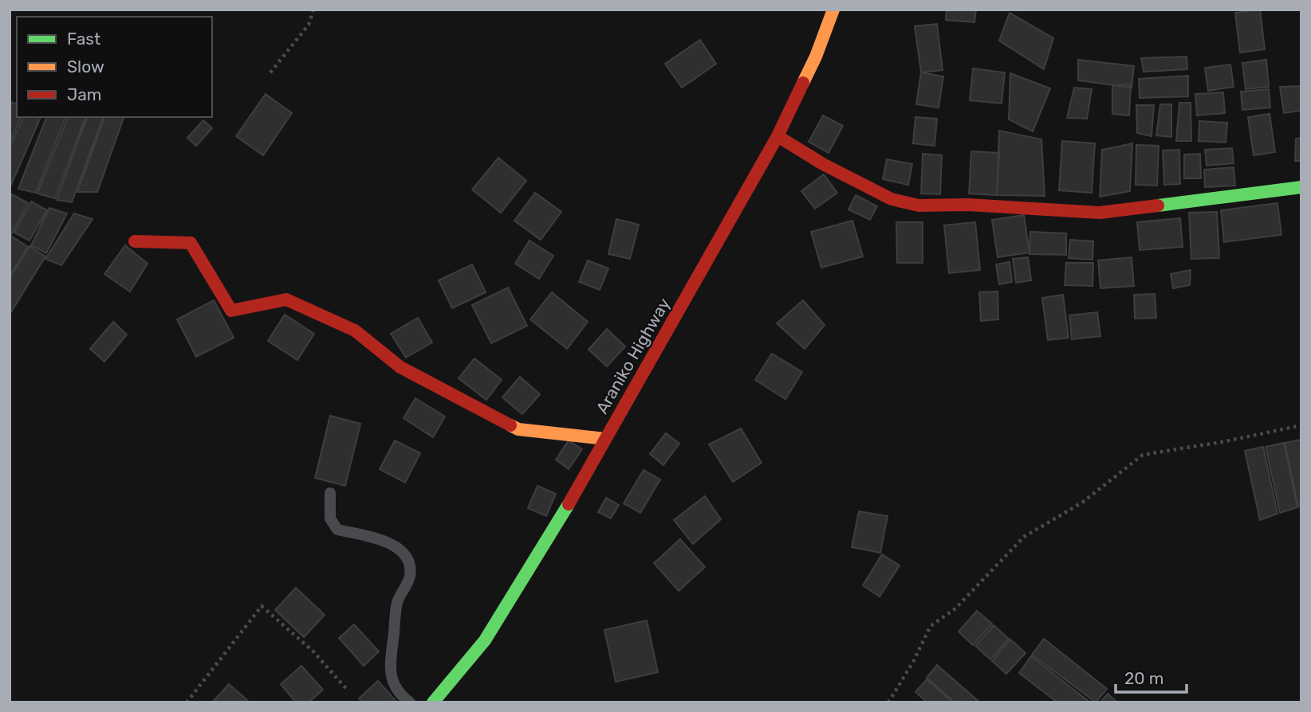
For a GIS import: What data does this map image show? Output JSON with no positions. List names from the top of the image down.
{
  "streets": {
    "main road": ["Araniko Highway"]
  },
  "legend": ["Fast", "Slow", "Jam"],
  "scale_bar": "20 m"
}
